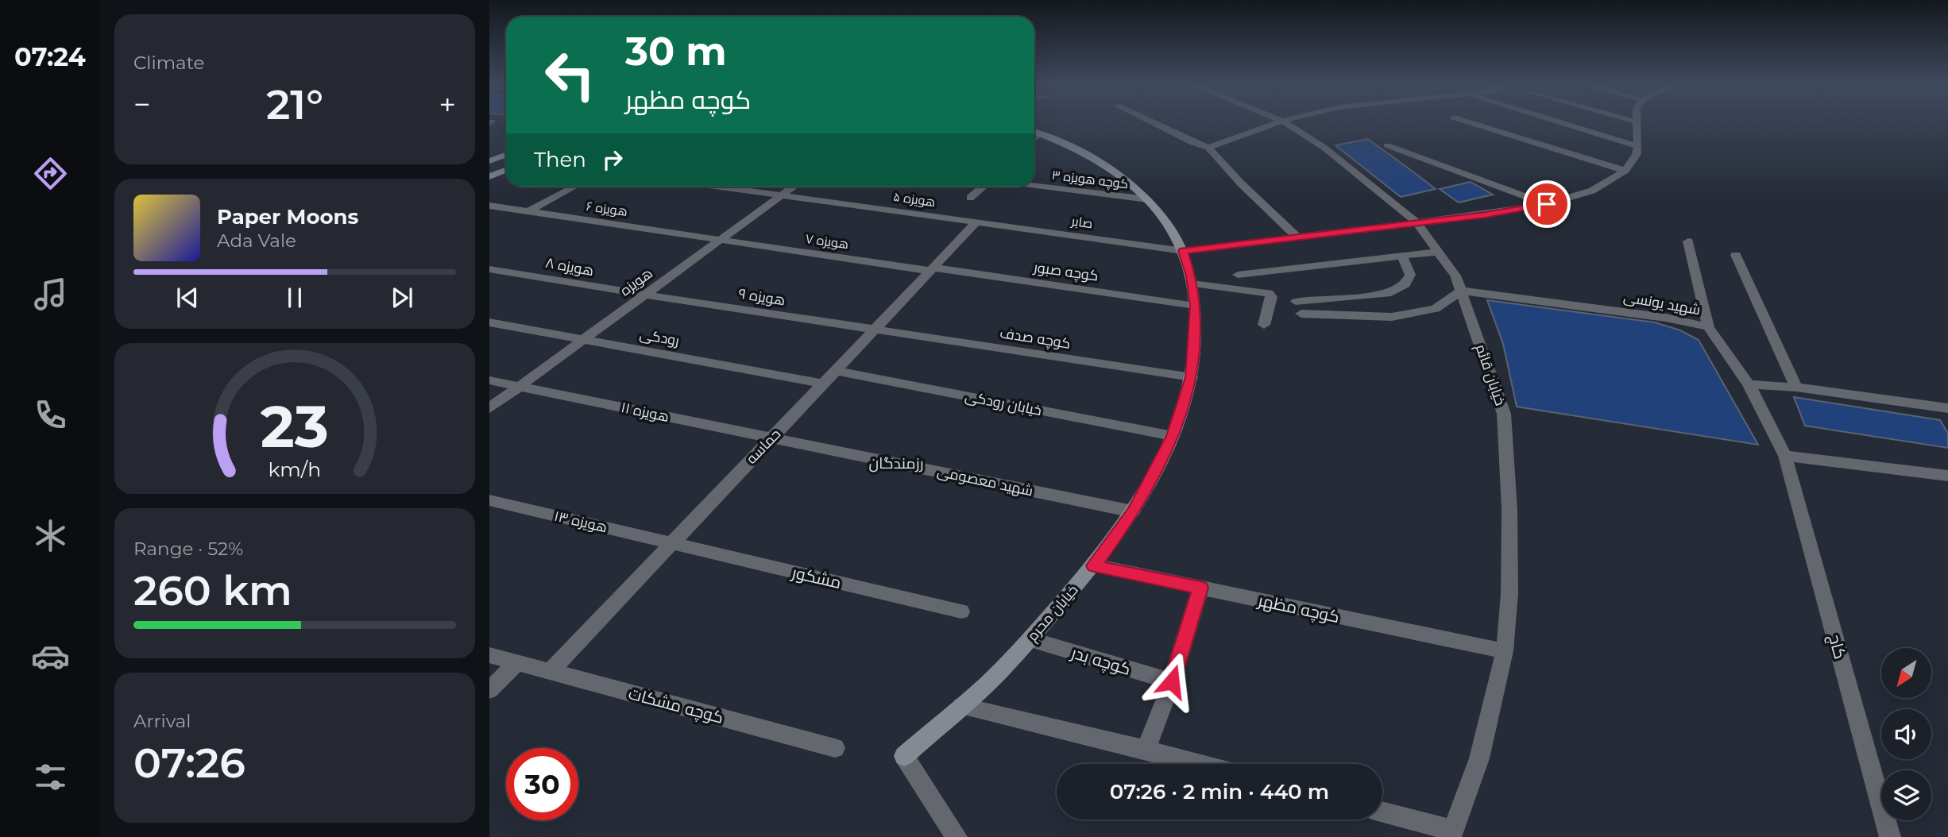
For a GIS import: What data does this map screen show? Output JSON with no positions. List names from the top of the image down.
{
  "streets": {
    "street": [
      "کوچه هویزه ۳",
      "هویزه ۵",
      "هویزه ۶",
      "صابر",
      "هویزه ۷",
      "هویزه ۸",
      "کوچه صبور",
      "هویزه",
      "هویزه ۹",
      "شهید یونسی",
      "رودکی",
      "کوچه صدف",
      "خیابان قائم",
      "خیابان رودکی",
      "هویزه ۱۱",
      "حماسه",
      "شهید معصومی",
      "هویزه ۱۳",
      "مشکور",
      "کوچه مظهر",
      "خیابان محرم",
      "کاج",
      "کوچه بدر",
      "کوچه مشکات"
    ]
  },
  "crossings": [
    ["کوچه هویزه ۳", "خیابان محرم"],
    ["هویزه ۵", "صابر"],
    ["هویزه ۵", "هویزه"],
    ["هویزه ۵", "حماسه"],
    ["هویزه ۶", "هویزه ۷"],
    ["هویزه ۶", "هویزه"],
    ["صابر", "خیابان قائم"],
    ["صابر", "حماسه"],
    ["صابر", "خیابان محرم"],
    ["هویزه ۷", "کوچه صبور"],
    ["هویزه ۷", "هویزه"],
    ["هویزه ۷", "حماسه"],
    ["هویزه ۸", "هویزه"],
    ["هویزه ۸", "هویزه ۹"],
    ["کوچه صبور", "حماسه"],
    ["کوچه صبور", "خیابان محرم"],
    ["هویزه", "هویزه ۹"],
    ["هویزه", "رودکی"],
    ["هویزه", "هویزه ۱۱"],
    ["هویزه ۹", "کوچه صدف"],
    ["هویزه ۹", "حماسه"],
    ["شهید یونسی", "خیابان قائم"],
    ["شهید یونسی", "کاج"],
    ["رودکی", "حماسه"],
    ["کوچه صدف", "حماسه"],
    ["کوچه صدف", "خیابان محرم"],
    ["خیابان قائم", "کوچه مظهر"],
    ["خیابان رودکی", "حماسه"],
    ["خیابان رودکی", "خیابان محرم"],
    ["هویزه ۱۱", "حماسه"],
    ["هویزه ۱۱", "شهید معصومی"],
    ["حماسه", "شهید معصومی"],
    ["حماسه", "هویزه ۱۳"],
    ["حماسه", "مشکور"],
    ["حماسه", "کوچه مشکات"],
    ["شهید معصومی", "خیابان محرم"],
    ["هویزه ۱۳", "مشکور"],
    ["کوچه مظهر", "خیابان محرم"],
    ["خیابان محرم", "کوچه بدر"]
  ],
  "districts": ["رزمندگان"],
  "north": "bottom left",
  "page": {
    "tabs": "07:24",
    "tile": [
      "Climate",
      ["Range · 52%", "260 km"],
      ["Arrival", "07:26"]
    ],
    "turn": ["30 m", "کوچه مظهر"],
    "heat": ["−", "21°", "+"],
    "then": "Then",
    "song": ["Paper Moons", "Ada Vale"],
    "limit": "30",
    "trip": "07:26 · 2 min · 440 m",
    "gauge": ["23", "km/h"]
  }
}
